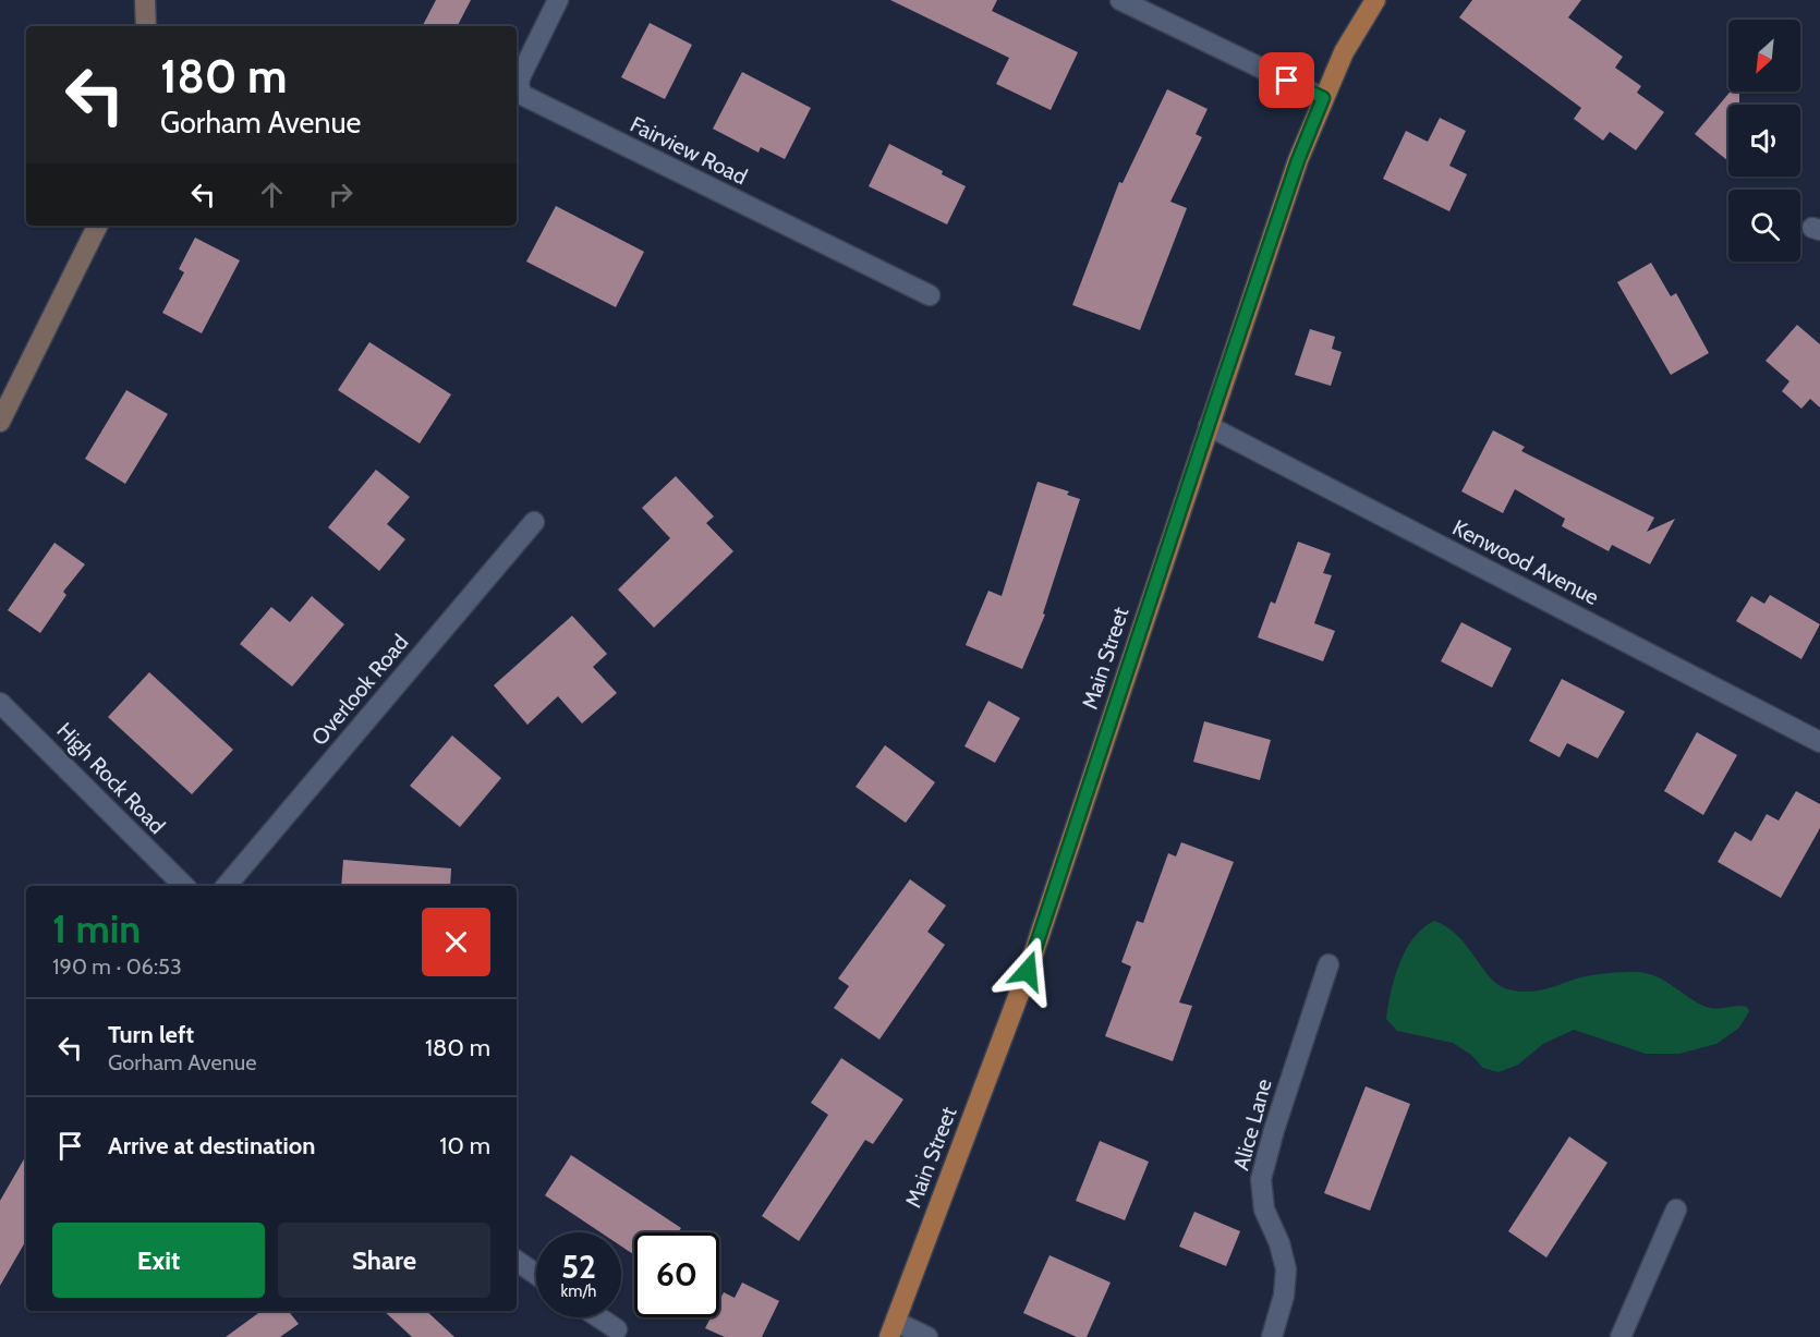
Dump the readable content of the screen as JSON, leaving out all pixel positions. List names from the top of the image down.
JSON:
{
  "streets": {
    "main road": ["Main Street"],
    "street": [
      "Fairview Road",
      "Kenwood Avenue",
      "Overlook Road",
      "High Rock Road",
      "Alice Lane"
    ]
  },
  "crossings": [
    ["Kenwood Avenue", "Main Street"]
  ],
  "north": "bottom left",
  "page": {
    "turn": ["180 m", "Gorham Avenue"],
    "heading": ["1 min", "190 m · 06:53"],
    "list": [
      {
        "name": "Turn left",
        "note": "Gorham Avenue",
        "value": "180 m"
      },
      {
        "name": "Arrive at destination",
        "value": "10 m"
      }
    ],
    "buttons": ["Exit", "Share"],
    "speed": "52 km/h",
    "limit": "60"
  }
}
